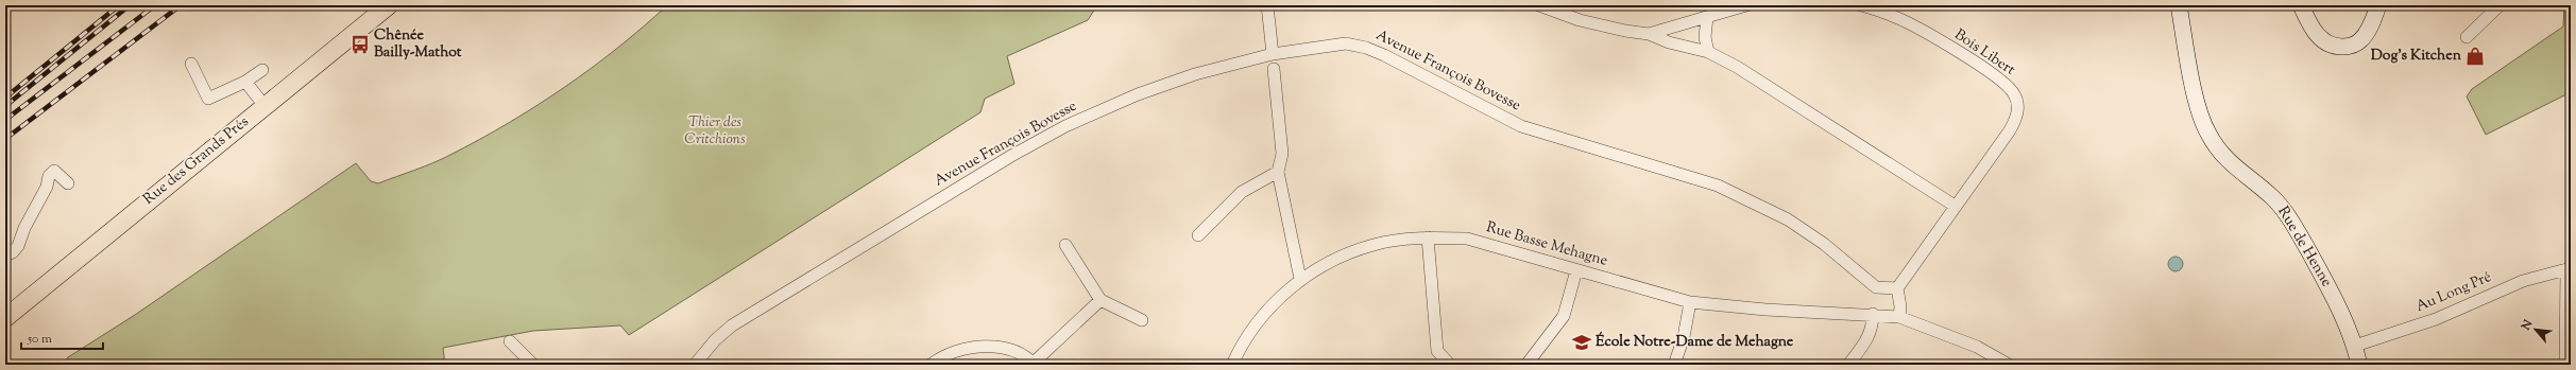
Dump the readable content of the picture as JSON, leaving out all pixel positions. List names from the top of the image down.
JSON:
{
  "streets": {
    "main road": ["Rue des Grands Prés"],
    "street": [
      "Bois Libert",
      "Avenue François Bovesse",
      "Rue Basse Mehagne",
      "Rue de Henne",
      "Au Long Pré"
    ]
  },
  "crossings": [
    ["Bois Libert", "Avenue François Bovesse"],
    ["Rue de Henne", "Au Long Pré"]
  ],
  "parks": ["Thier des Critchions"],
  "places": {
    "bus stop": ["Chênée Bailly-Mathot"],
    "shop": ["Dog's Kitchen"],
    "school or university": ["École Notre-Dame de Mehagne"]
  },
  "scale_bar": "50 m",
  "north": "top left"
}
